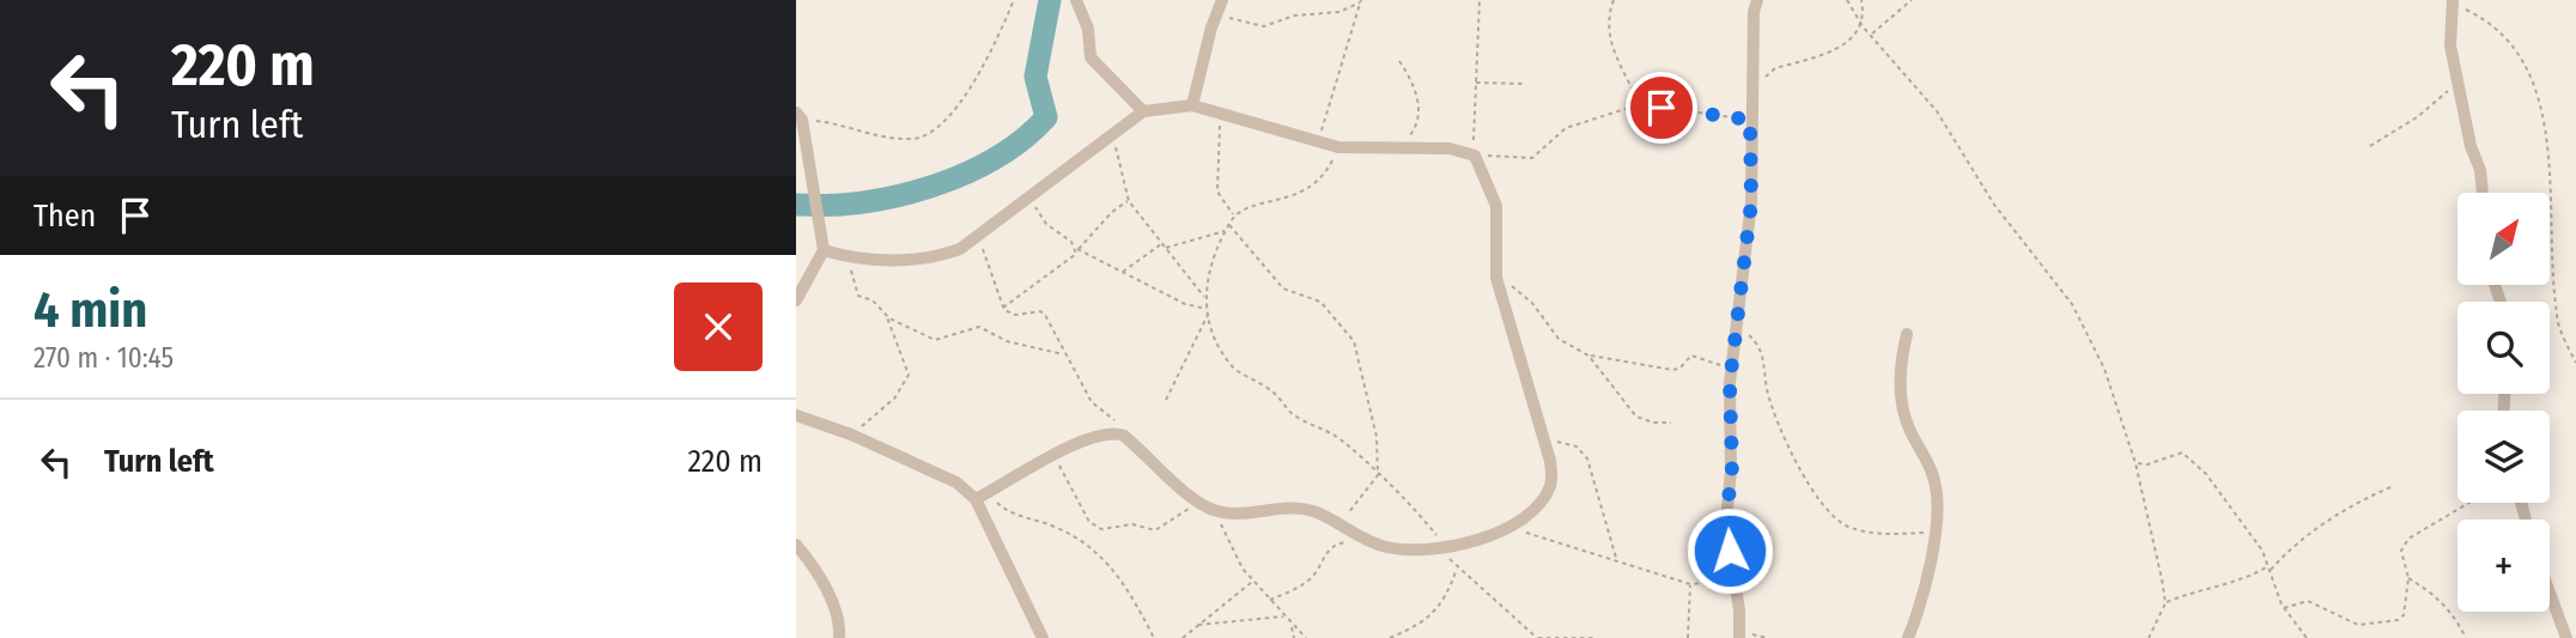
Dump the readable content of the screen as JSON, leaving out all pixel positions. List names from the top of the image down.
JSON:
{
  "north": "top right",
  "page": {
    "turn": ["220 m", "Turn left"],
    "then": "Then",
    "map_buttons": "+",
    "heading": ["4 min", "270 m · 10:45"],
    "list": [
      {
        "name": "Turn left",
        "value": "220 m"
      }
    ]
  }
}
